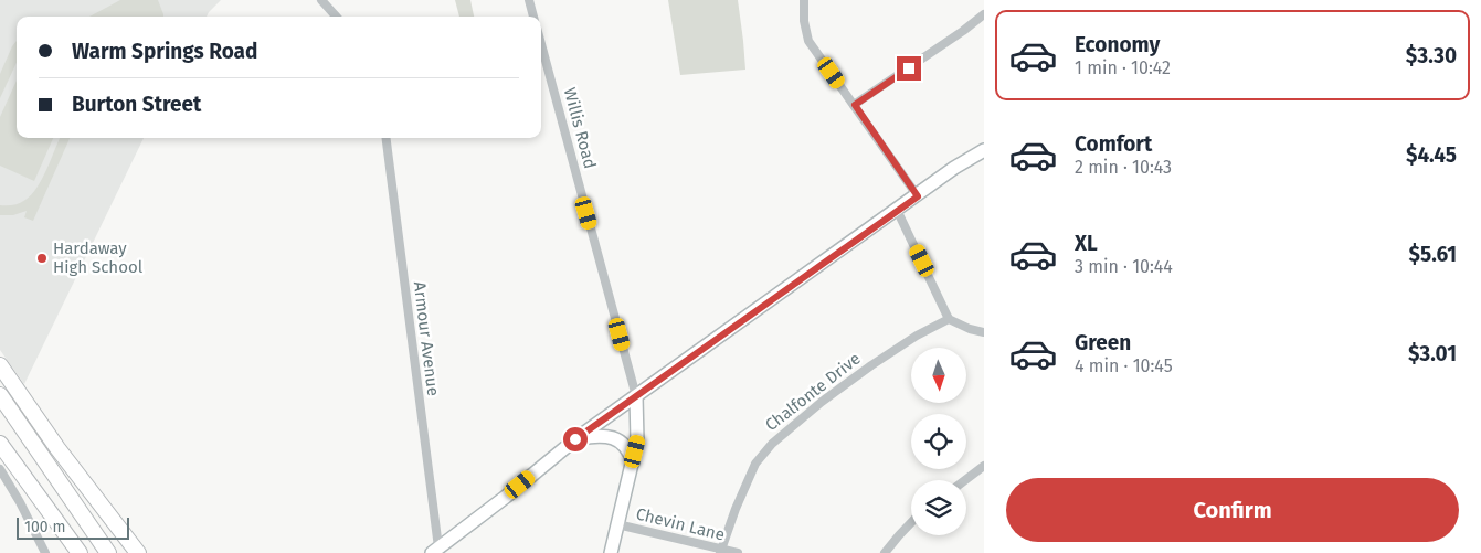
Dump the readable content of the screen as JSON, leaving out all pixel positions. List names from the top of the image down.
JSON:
{
  "streets": {
    "street": [
      "Willis Road",
      "Armour Avenue",
      "Chalfonte Drive",
      "Chevin Lane"
    ]
  },
  "crossings": [
    ["Chalfonte Drive", "Chevin Lane"]
  ],
  "places": ["Hardaway High School"],
  "scale_bar": "100 m",
  "north": "bottom",
  "page": {
    "list": [
      {
        "name": "Economy",
        "note": "1 min · 10:42",
        "value": "$3.30"
      },
      {
        "name": "Comfort",
        "note": "2 min · 10:43",
        "value": "$4.45"
      },
      {
        "name": "XL",
        "note": "3 min · 10:44",
        "value": "$5.61"
      },
      {
        "name": "Green",
        "note": "4 min · 10:45",
        "value": "$3.01"
      }
    ],
    "banner": ["Warm Springs Road", "Burton Street"],
    "buttons": "Confirm",
    "scale": "100 m"
  }
}
